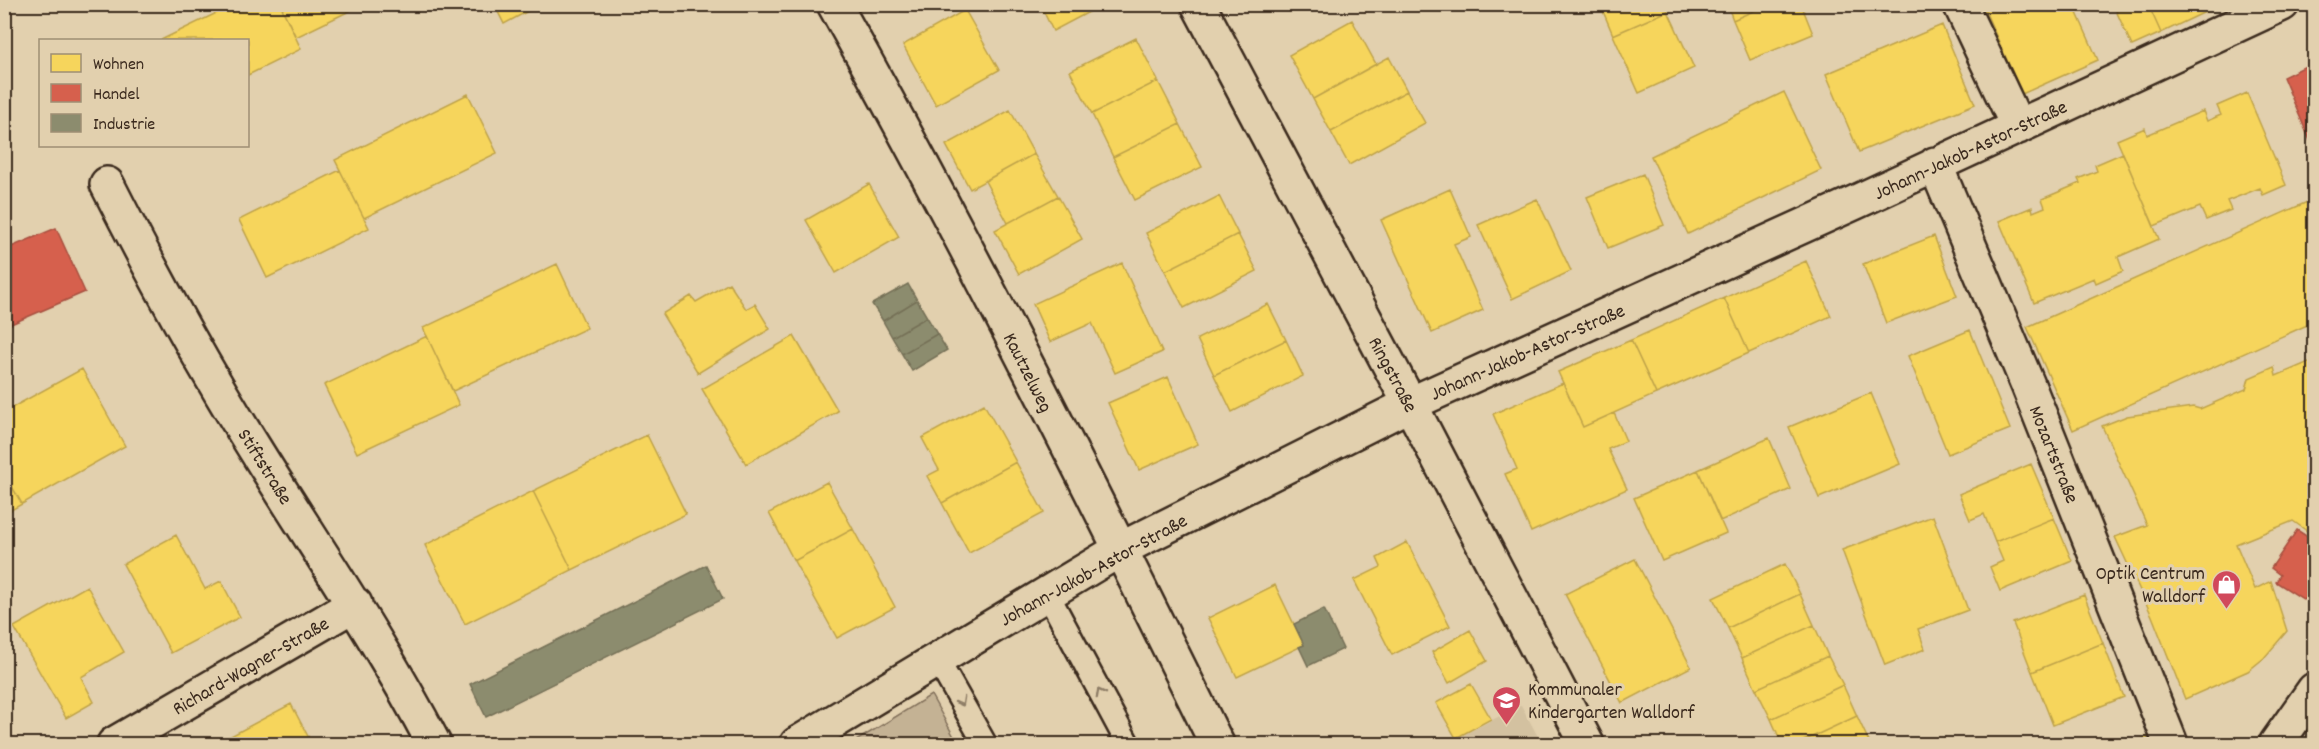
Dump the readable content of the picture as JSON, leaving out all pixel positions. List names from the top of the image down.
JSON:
{
  "streets": {
    "street": [
      "Johann-Jakob-Astor-Straße",
      "Kautzelweg",
      "Ringstraße",
      "Mozartstraße",
      "Stiftstraße",
      "Richard-Wagner-Straße"
    ]
  },
  "crossings": [
    ["Johann-Jakob-Astor-Straße", "Kautzelweg"],
    ["Johann-Jakob-Astor-Straße", "Ringstraße"],
    ["Johann-Jakob-Astor-Straße", "Mozartstraße"],
    ["Stiftstraße", "Richard-Wagner-Straße"]
  ],
  "places": {
    "shop": ["Optik Centrum Walldorf"],
    "school or university": ["Kommunaler Kindergarten Walldorf"]
  },
  "legend": ["Wohnen", "Handel", "Industrie"]
}
